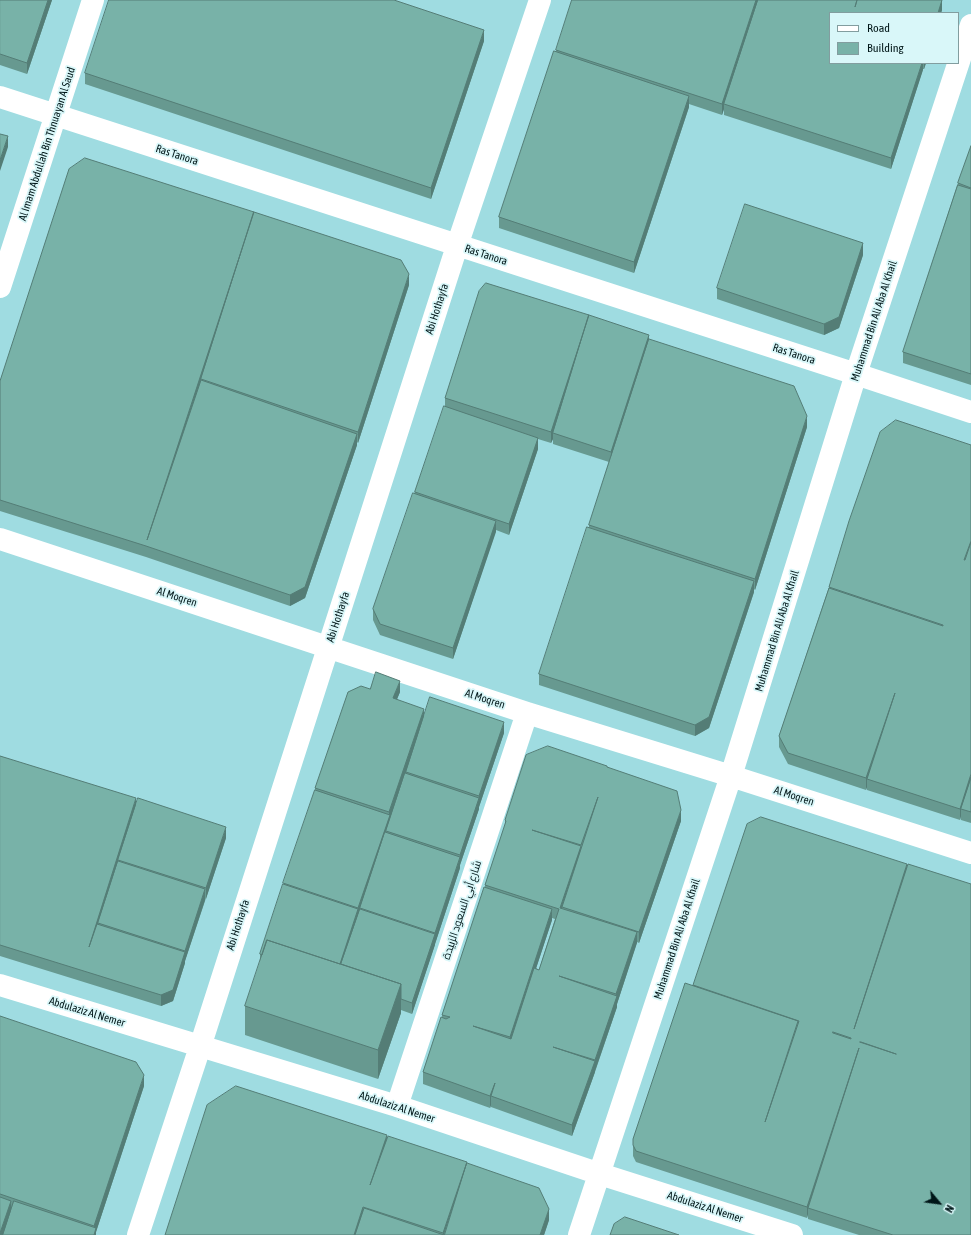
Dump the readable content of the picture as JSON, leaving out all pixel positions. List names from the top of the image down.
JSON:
{
  "streets": {
    "street": [
      "Al Imam Abdullah Bin Thnuayan Al Saud",
      "Ras Tanora",
      "Abi Hothayfa",
      "Muhammad Bin Ali Aba Al Khail",
      "Al Moqren",
      "شارع أبي السعود الزبيدة",
      "Abdulaziz Al Nemer"
    ]
  },
  "crossings": [
    ["Al Imam Abdullah Bin Thnuayan Al Saud", "Ras Tanora"],
    ["Ras Tanora", "Abi Hothayfa"],
    ["Ras Tanora", "Muhammad Bin Ali Aba Al Khail"],
    ["Abi Hothayfa", "Al Moqren"],
    ["Abi Hothayfa", "Abdulaziz Al Nemer"],
    ["Muhammad Bin Ali Aba Al Khail", "Al Moqren"],
    ["Muhammad Bin Ali Aba Al Khail", "Abdulaziz Al Nemer"],
    ["Al Moqren", "شارع أبي السعود الزبيدة"],
    ["شارع أبي السعود الزبيدة", "Abdulaziz Al Nemer"]
  ],
  "legend": ["Road", "Building"],
  "north": "bottom right"
}
